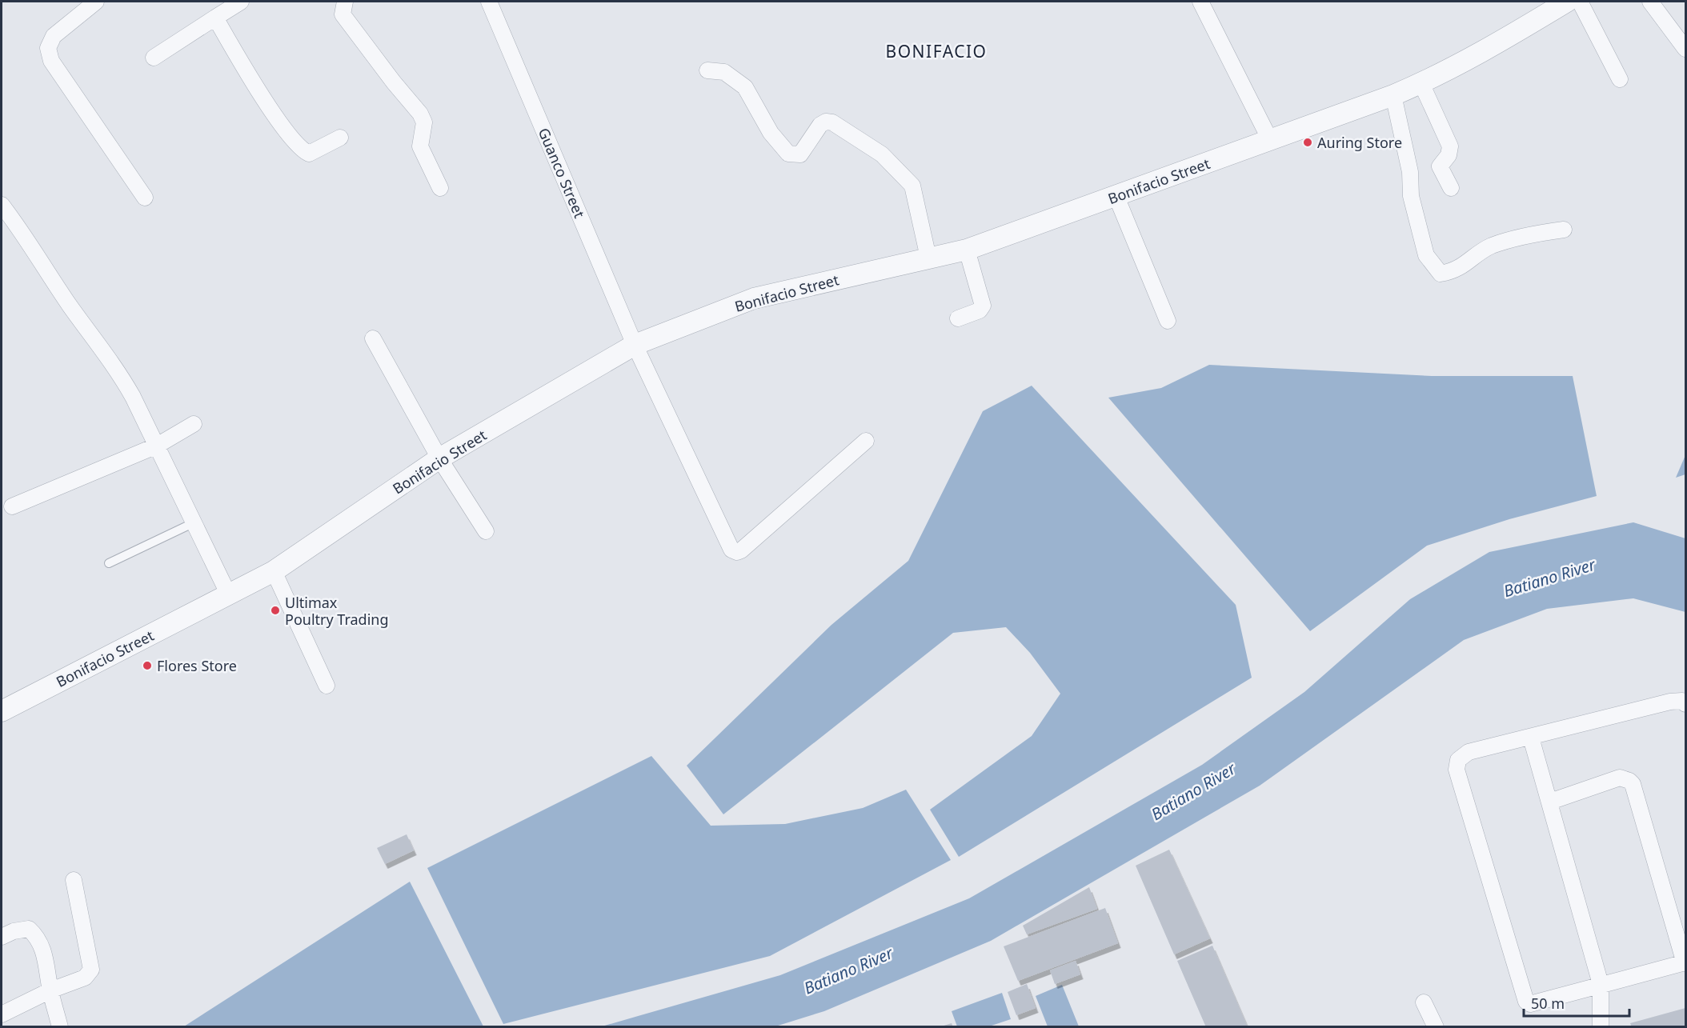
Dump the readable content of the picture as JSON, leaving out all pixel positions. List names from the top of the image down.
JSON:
{
  "streets": {
    "street": ["Guanco Street", "Bonifacio Street"]
  },
  "crossings": [
    ["Guanco Street", "Bonifacio Street"]
  ],
  "districts": ["BONIFACIO"],
  "water": ["Batiano River"],
  "places": ["Auring Store", "Ultimax Poultry Trading", "Flores Store"],
  "scale_bar": "50 m"
}
